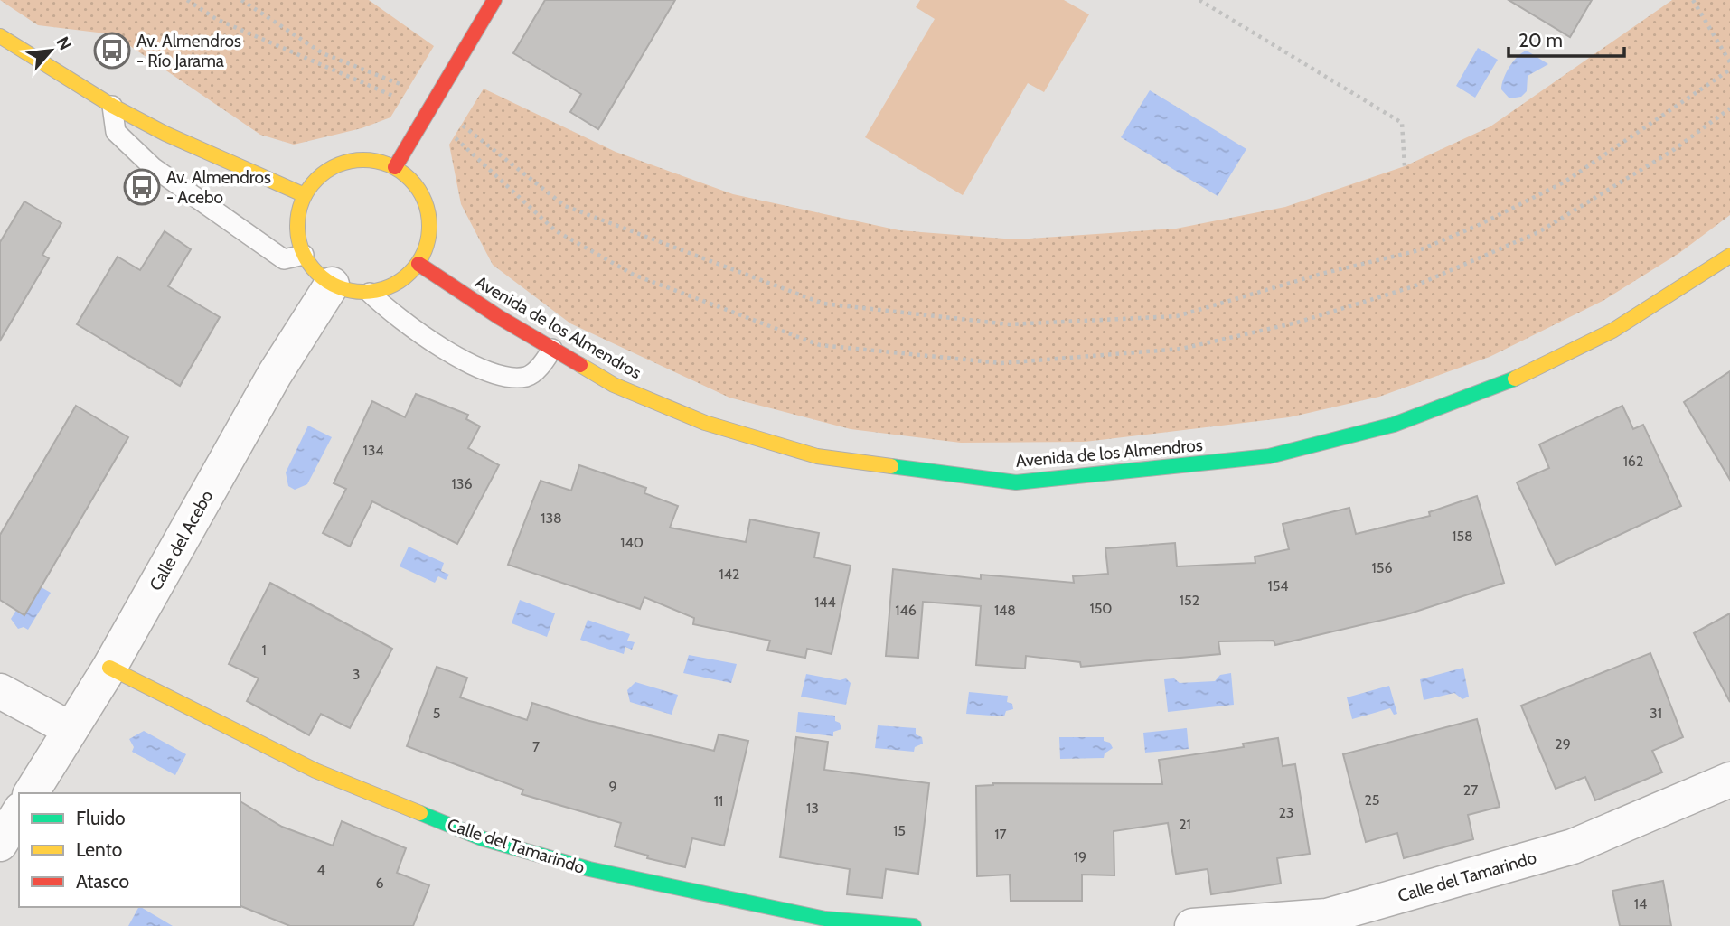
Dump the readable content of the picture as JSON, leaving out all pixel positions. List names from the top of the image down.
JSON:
{
  "streets": {
    "street": ["Avenida de los Almendros", "Calle del Acebo", "Calle del Tamarindo"]
  },
  "crossings": [
    ["Avenida de los Almendros", "Calle del Acebo"],
    ["Calle del Acebo", "Calle del Tamarindo"]
  ],
  "places": {
    "bus stop": ["Av. Almendros - Río Jarama", "Av. Almendros - Acebo"]
  },
  "house_numbers": [
    "134",
    "162",
    "136",
    "138",
    "158",
    "140",
    "156",
    "142",
    "154",
    "152",
    "144",
    "150",
    "146",
    "148",
    "1",
    "3",
    "5",
    "31",
    "29",
    "7",
    "9",
    "27",
    "25",
    "11",
    "13",
    "23",
    "21",
    "15",
    "17",
    "19",
    "4",
    "6",
    "14"
  ],
  "legend": ["Fluido", "Lento", "Atasco"],
  "scale_bar": "20 m",
  "north": "top right"
}
